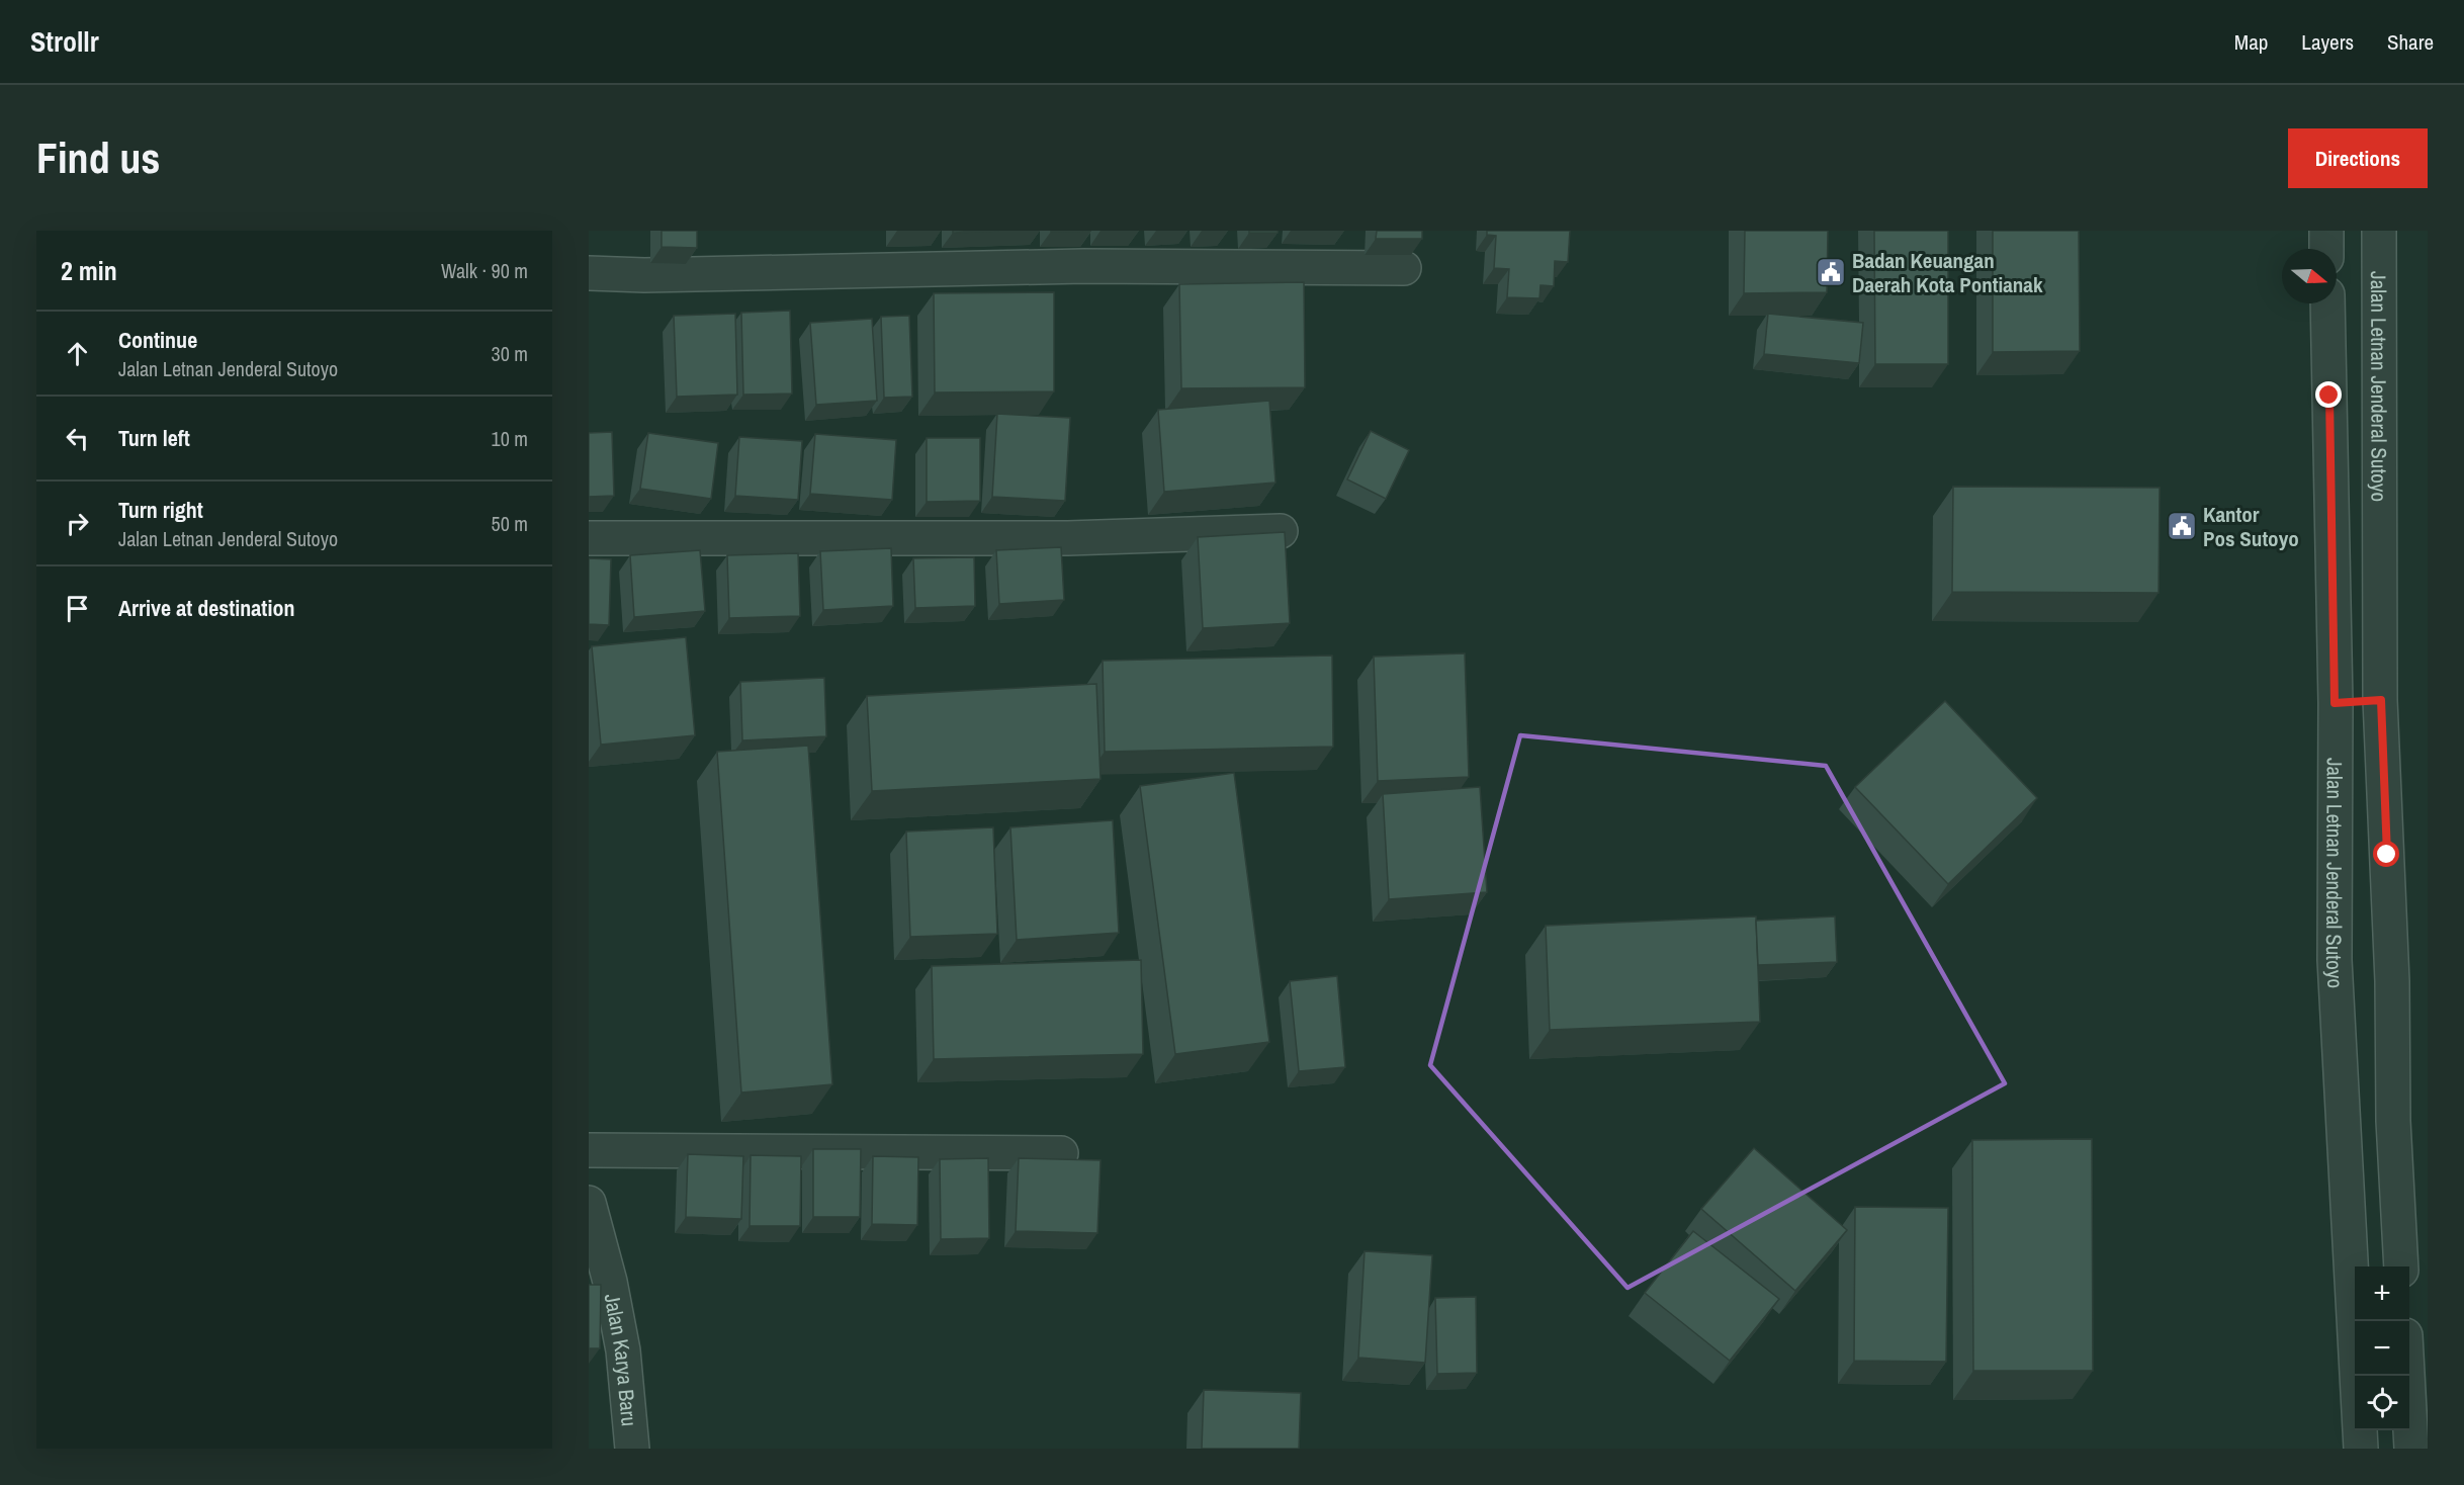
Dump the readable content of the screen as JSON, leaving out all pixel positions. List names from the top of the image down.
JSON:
{
  "streets": {
    "street": ["Jalan Letnan Jenderal Sutoyo", "Jalan Karya Baru"]
  },
  "places": {
    "public building": ["Badan Keuangan Daerah Kota Pontianak", "Kantor Pos Sutoyo"]
  },
  "north": "right",
  "page": {
    "header": "Strollr",
    "nav": ["Map", "Layers", "Share"],
    "buttons": "Directions",
    "title": "Find us",
    "heading": ["2 min", "Walk · 90 m"],
    "list": [
      ["Continue", "Jalan Letnan Jenderal Sutoyo", "30 m"],
      ["Turn left", "10 m"],
      ["Turn right", "Jalan Letnan Jenderal Sutoyo", "50 m"],
      "Arrive at destination"
    ],
    "map_buttons": ["+", "−"]
  }
}
